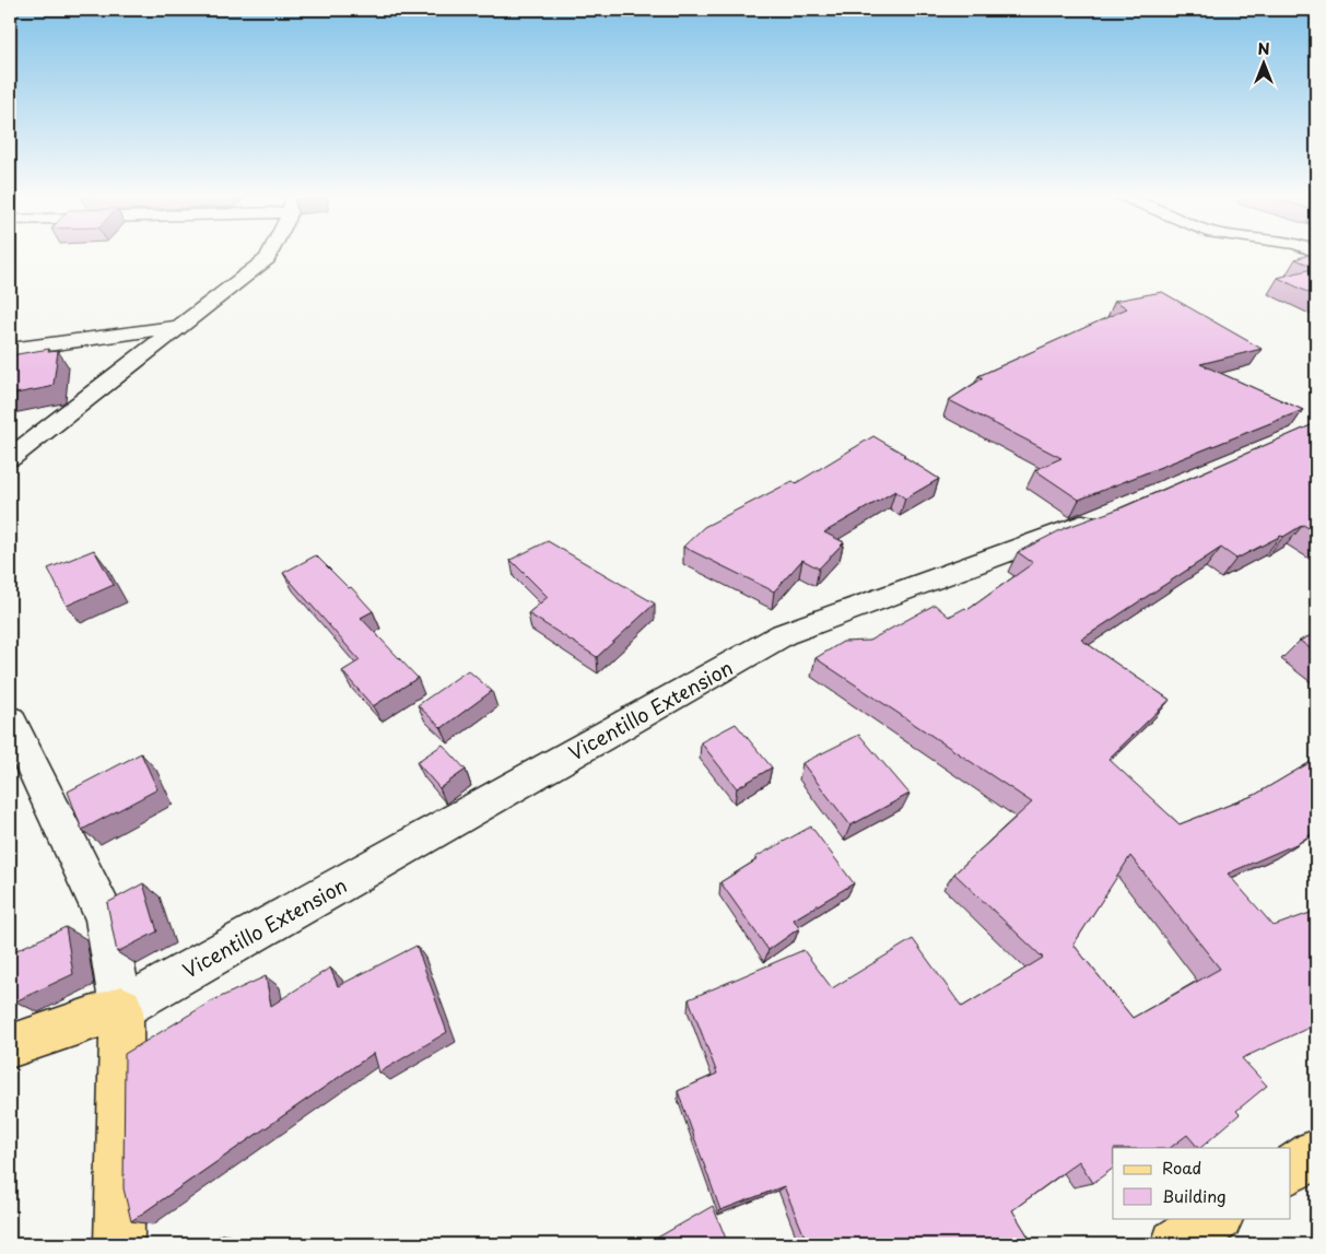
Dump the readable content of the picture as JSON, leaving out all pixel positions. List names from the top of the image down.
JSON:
{
  "streets": {
    "main road": ["Vicentillo Extension"]
  },
  "legend": ["Road", "Building"],
  "north": "top"
}
